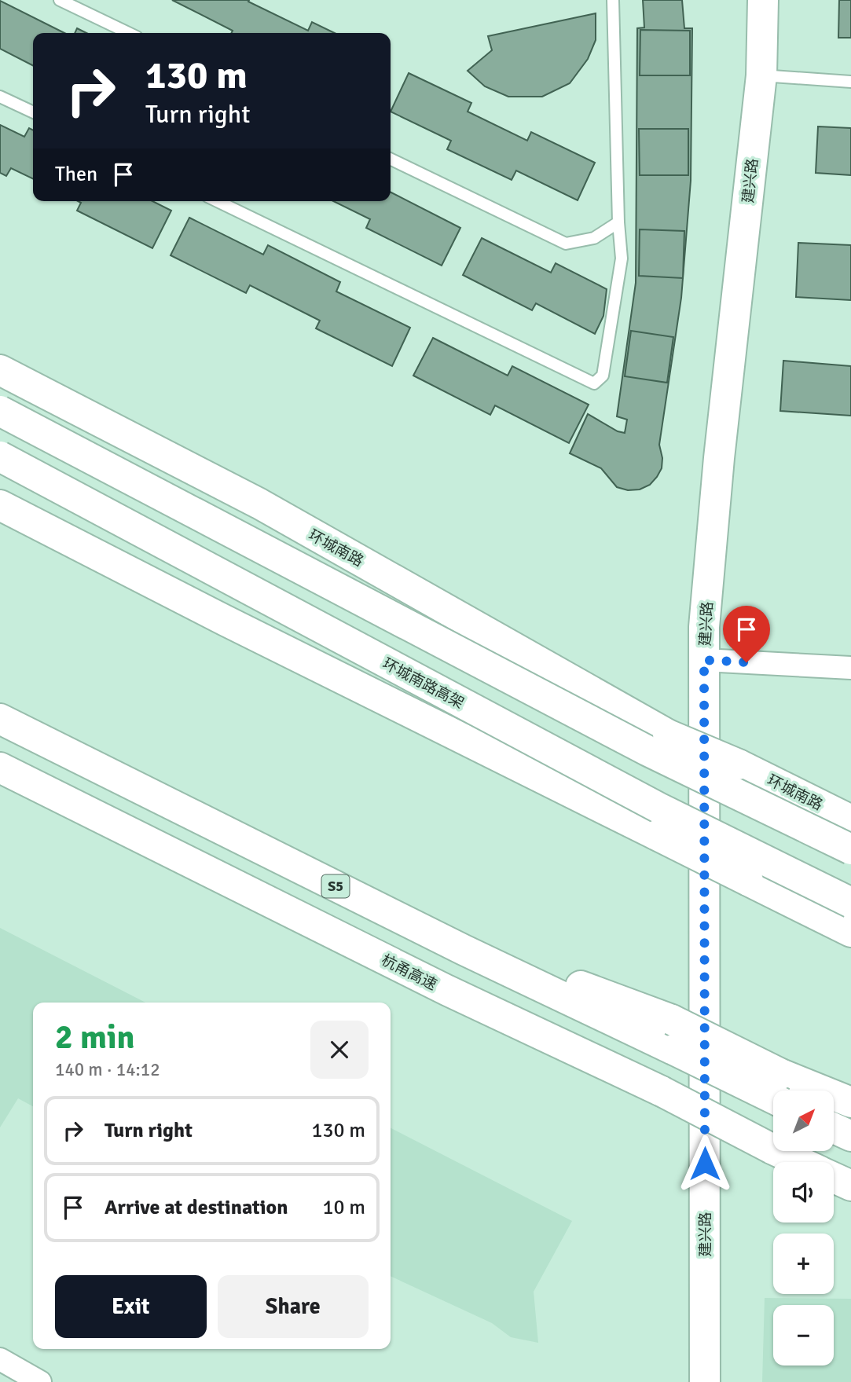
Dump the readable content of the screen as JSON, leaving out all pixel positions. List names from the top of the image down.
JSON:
{
  "streets": {
    "main road": [
      "建兴路",
      "环城南路",
      "环城南路高架",
      "S5",
      "杭甬高速"
    ]
  },
  "north": "top right",
  "page": {
    "turn": ["130 m", "Turn right"],
    "then": "Then",
    "heading": ["2 min", "140 m · 14:12"],
    "map_buttons": ["+", "−"],
    "list": [
      {
        "name": "Turn right",
        "value": "130 m"
      },
      {
        "name": "Arrive at destination",
        "value": "10 m"
      }
    ],
    "buttons": ["Exit", "Share"]
  }
}
